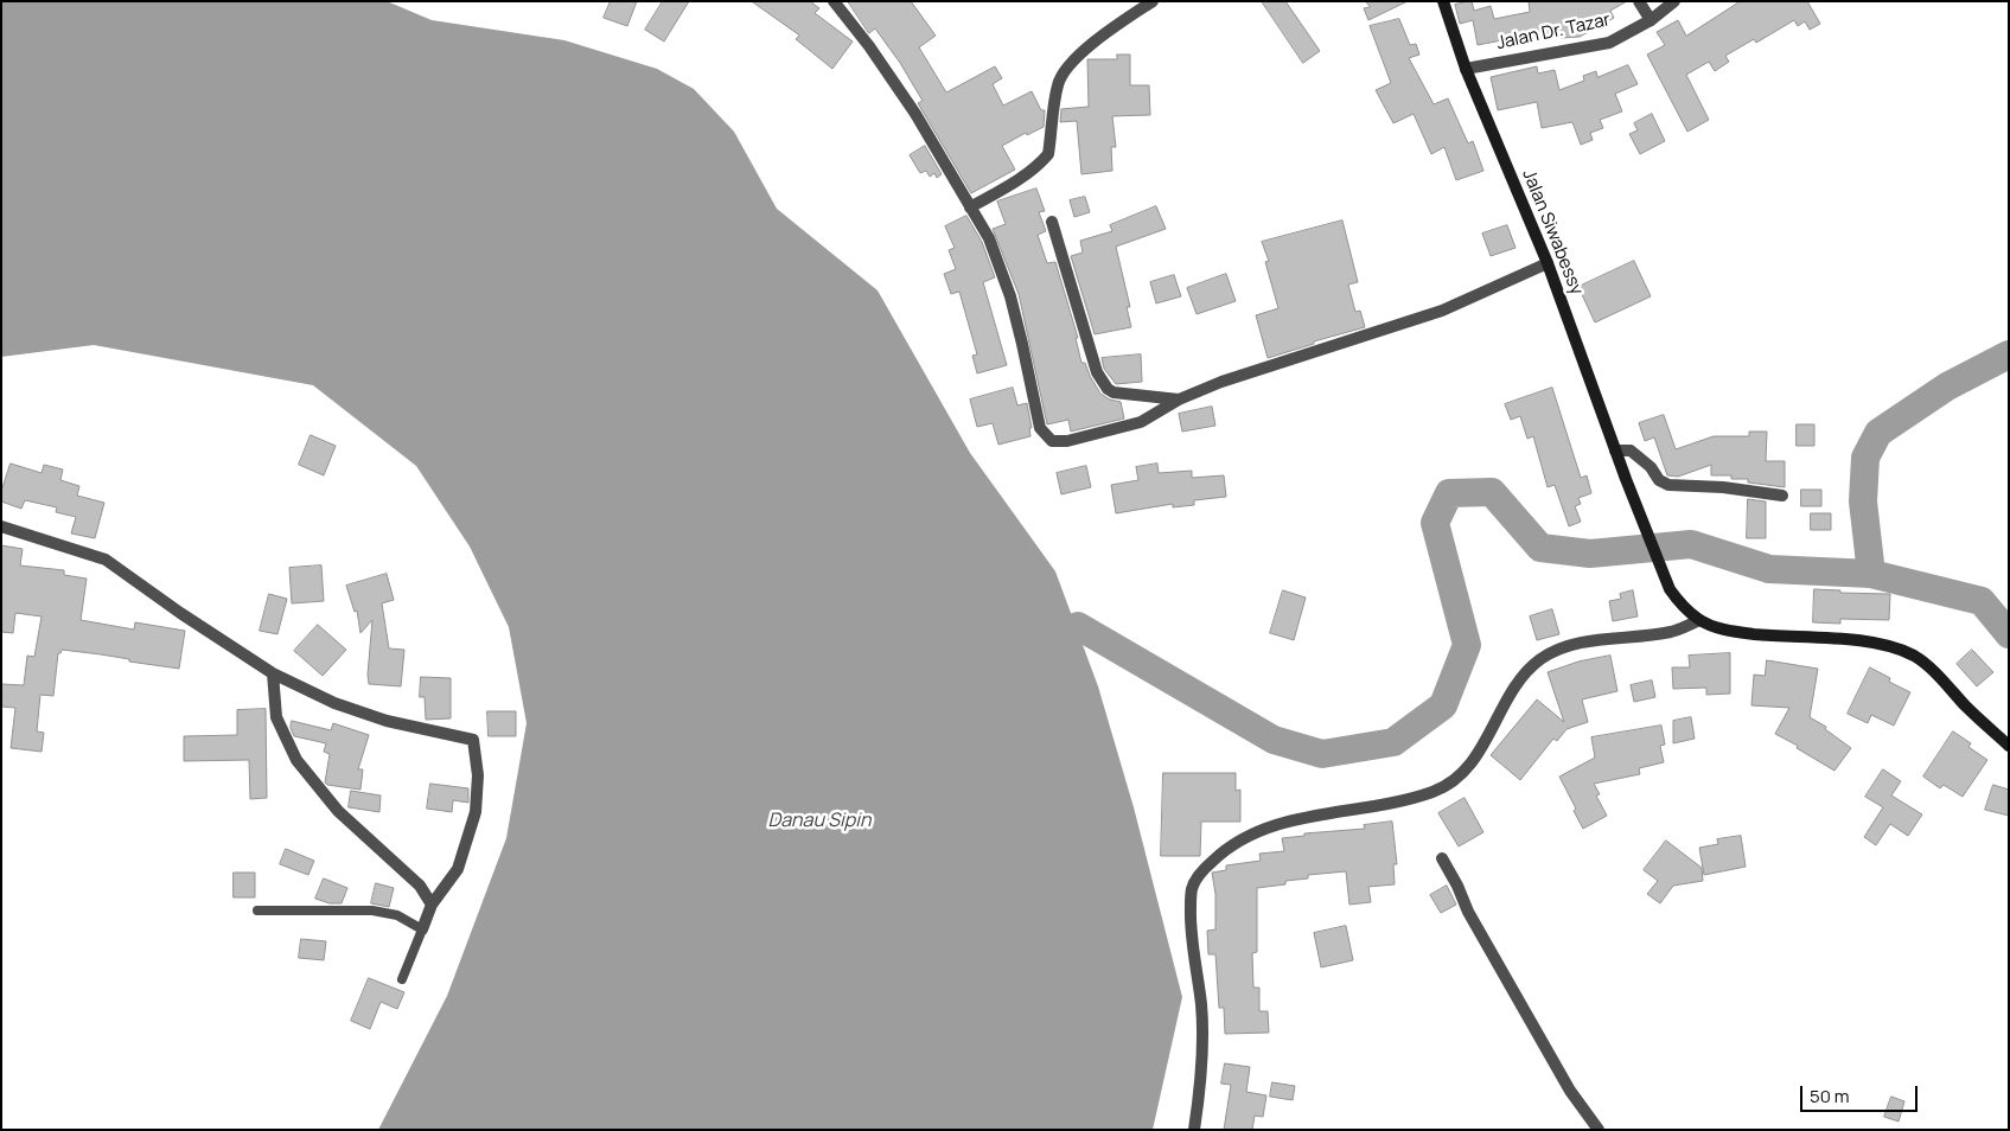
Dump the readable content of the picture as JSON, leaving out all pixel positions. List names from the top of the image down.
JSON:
{
  "streets": {
    "main road": ["Jalan Siwabessy"],
    "street": ["Jalan Dr. Tazar"]
  },
  "crossings": [
    ["Jalan Dr. Tazar", "Jalan Siwabessy"]
  ],
  "water": ["Danau Sipin"],
  "scale_bar": "50 m"
}
